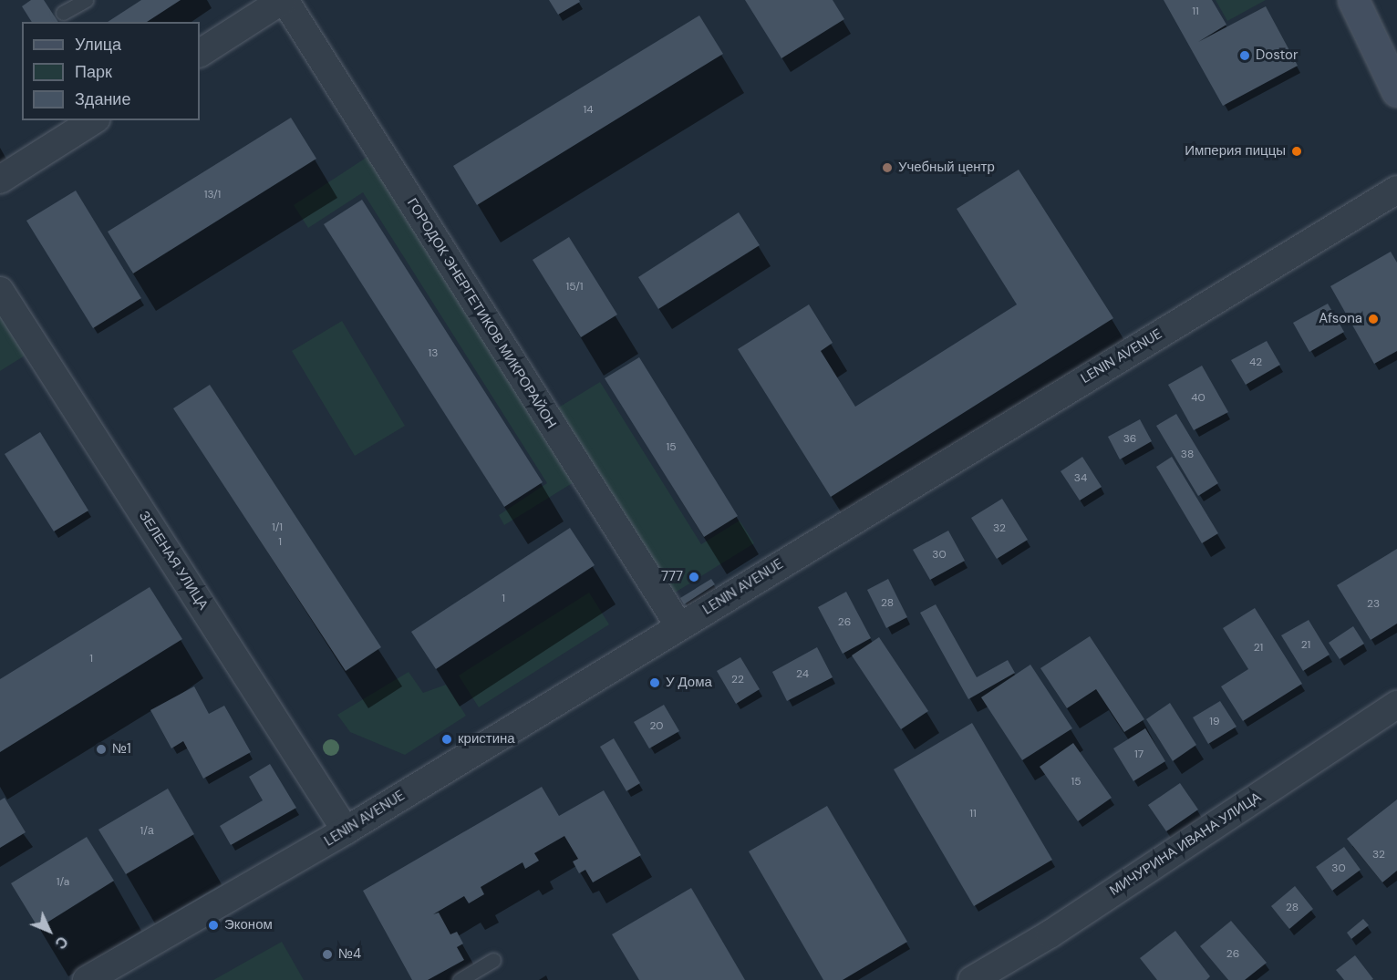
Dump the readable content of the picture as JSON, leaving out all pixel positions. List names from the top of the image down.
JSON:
{
  "streets": {
    "street": [
      "ГОРОДОК ЭНЕРГЕТИКОВ МИКРОРАЙОН",
      "LENIN AVENUE",
      "ЗЕЛЕНАЯ УЛИЦА",
      "МИЧУРИНА ИВАНА УЛИЦА"
    ]
  },
  "crossings": [
    ["ГОРОДОК ЭНЕРГЕТИКОВ МИКРОРАЙОН", "LENIN AVENUE"],
    ["LENIN AVENUE", "ЗЕЛЕНАЯ УЛИЦА"]
  ],
  "places": [
    "Dostor",
    "Империя пиццы",
    "Учебный центр",
    "Afsona",
    "777",
    "У Дома",
    "кристина",
    "№1",
    "Эконом",
    "№4"
  ],
  "house_numbers": [
    "11",
    "14",
    "13/1",
    "15/1",
    "13",
    "42",
    "40",
    "36",
    "15",
    "38",
    "34",
    "1/1",
    "32",
    "1",
    "30",
    "1",
    "28",
    "23",
    "26",
    "21",
    "21",
    "1",
    "24",
    "22",
    "19",
    "20",
    "17",
    "15",
    "11",
    "1/а",
    "32",
    "30",
    "1/a",
    "28",
    "26"
  ],
  "legend": ["Улица", "Парк", "Здание"],
  "north": "bottom right"
}
